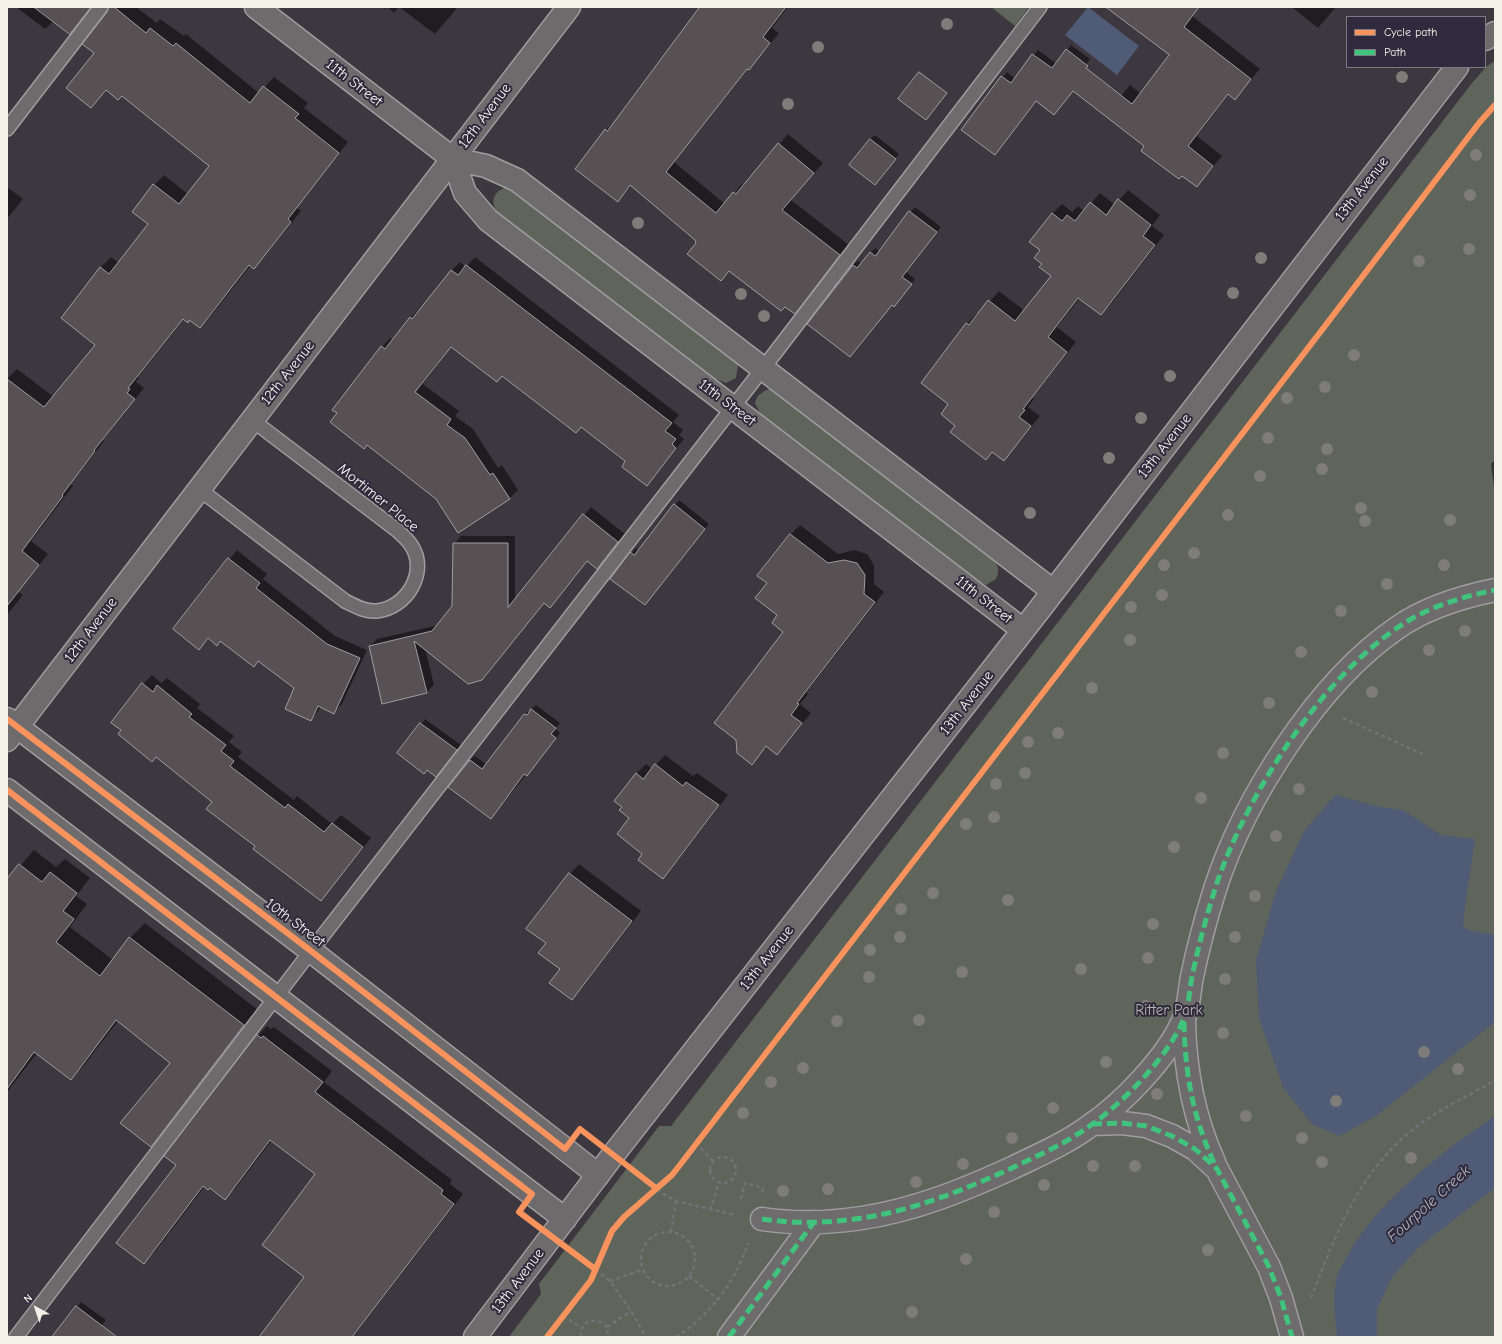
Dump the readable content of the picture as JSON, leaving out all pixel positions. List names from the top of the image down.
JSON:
{
  "streets": {
    "street": [
      "11th Street",
      "12th Avenue",
      "13th Avenue",
      "10th Street"
    ],
    "lane": ["Mortimer Place"]
  },
  "crossings": [
    ["11th Street", "12th Avenue"],
    ["11th Street", "13th Avenue"],
    ["12th Avenue", "Mortimer Place"],
    ["12th Avenue", "10th Street"],
    ["13th Avenue", "10th Street"]
  ],
  "water": ["Fourpole Creek"],
  "parks": ["Ritter Park"],
  "legend": ["Cycle path", "Path"],
  "north": "top left"
}
